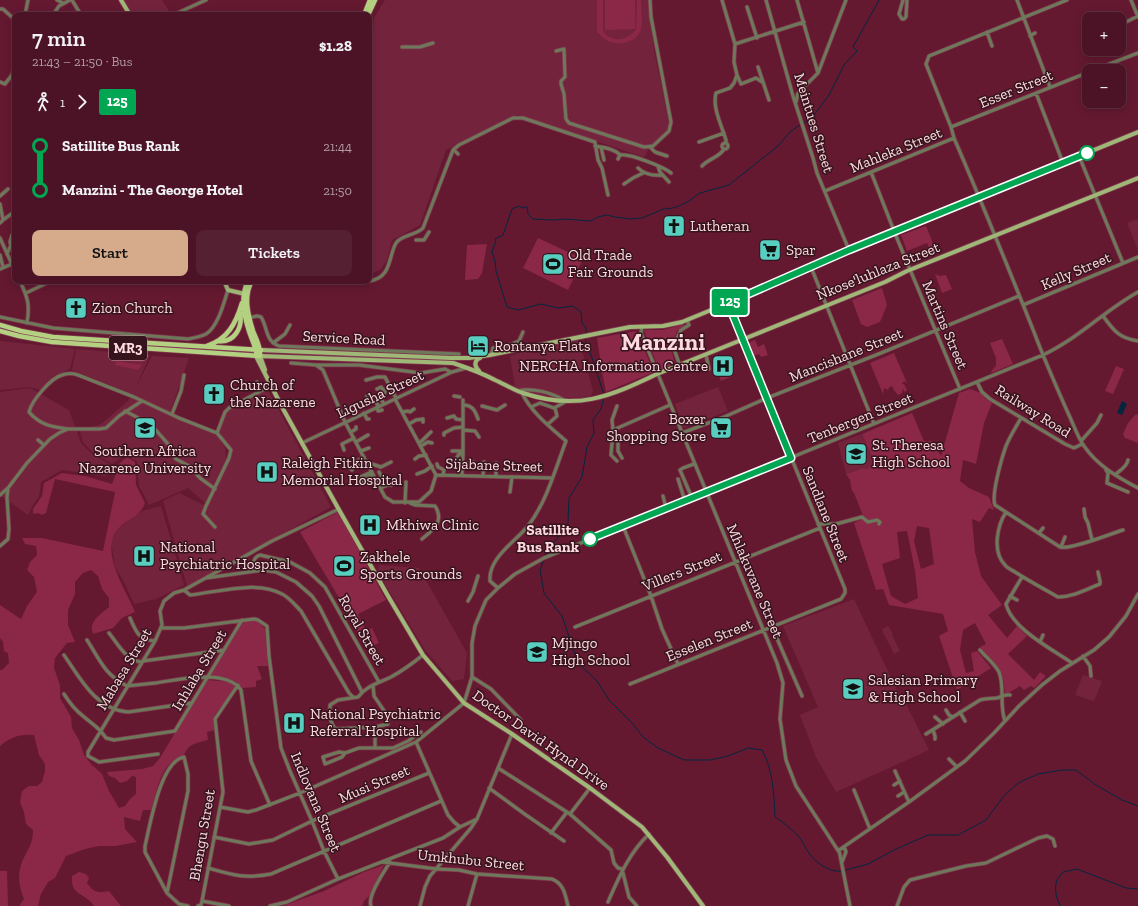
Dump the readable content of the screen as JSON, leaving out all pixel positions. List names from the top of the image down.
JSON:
{
  "streets": {
    "highway": ["MR3"],
    "main road": ["Nkose'luhlaza Street", "Doctor David Hynd Drive"],
    "street": [
      "Esser Street",
      "Meintues Street",
      "Mahleka Street",
      "Kelly Street",
      "Martins Street",
      "Service Road",
      "Mancishane Street",
      "Ligusha Street",
      "Railway Road",
      "Tenbergen Street",
      "Sijabane Street",
      "Sandlane Street",
      "Villers Street",
      "Mhlakuvane Street",
      "Royal Street",
      "Esselen Street",
      "Mabasa Street",
      "Inhlaba Street",
      "Musi Street",
      "Indlovana Street",
      "Bhengu Street",
      "Umkhubu Street"
    ]
  },
  "crossings": [
    ["Meintues Street", "Mahleka Street"],
    ["Nkose'luhlaza Street", "Martins Street"],
    ["Nkose'luhlaza Street", "MR3"],
    ["Nkose'luhlaza Street", "Ligusha Street"],
    ["Nkose'luhlaza Street", "Sandlane Street"],
    ["Nkose'luhlaza Street", "Mhlakuvane Street"],
    ["Nkose'luhlaza Street", "Doctor David Hynd Drive"],
    ["Martins Street", "Mancishane Street"],
    ["Martins Street", "Tenbergen Street"],
    ["MR3", "Doctor David Hynd Drive"],
    ["Mancishane Street", "Sandlane Street"],
    ["Mancishane Street", "Mhlakuvane Street"],
    ["Ligusha Street", "Doctor David Hynd Drive"],
    ["Railway Road", "Tenbergen Street"],
    ["Tenbergen Street", "Sandlane Street"],
    ["Tenbergen Street", "Mhlakuvane Street"],
    ["Tenbergen Street", "Doctor David Hynd Drive"],
    ["Sandlane Street", "Villers Street"],
    ["Sandlane Street", "Esselen Street"],
    ["Villers Street", "Mhlakuvane Street"],
    ["Mhlakuvane Street", "Esselen Street"],
    ["Mabasa Street", "Inhlaba Street"],
    ["Mabasa Street", "Doctor David Hynd Drive"],
    ["Mabasa Street", "Indlovana Street"],
    ["Inhlaba Street", "Indlovana Street"],
    ["Musi Street", "Indlovana Street"],
    ["Musi Street", "Bhengu Street"]
  ],
  "districts": ["Manzini"],
  "places": {
    "church": ["Lutheran", "Zion Church", "Church of the Nazarene"],
    "supermarket": ["Spar", "Boxer Shopping Store"],
    "sports": ["Old Trade Fair Grounds", "Zakhele Sports Grounds"],
    "hotel": ["Rontanya Flats"],
    "hospital": [
      "NERCHA Information Centre",
      "Raleigh Fitkin Memorial Hospital",
      "Mkhiwa Clinic",
      "National Psychiatric Hospital",
      "National Psychiatric Referral Hospital"
    ],
    "school or university": [
      "Southern Africa Nazarene University",
      "St. Theresa High School",
      "Mjingo High School",
      "Salesian Primary & High School"
    ],
    "other": ["Satillite Bus Rank"]
  },
  "lines": ["bus line 125"],
  "page": {
    "on_map": "125",
    "map_buttons": ["+", "−"],
    "heading": ["7 min", "21:43 – 21:50 · Bus", "$1.28"],
    "legs": ["1", "125"],
    "list": [
      {
        "name": "Satillite Bus Rank",
        "value": "21:44"
      },
      {
        "name": "Manzini - The George Hotel",
        "value": "21:50"
      }
    ],
    "buttons": ["Start", "Tickets"]
  }
}
